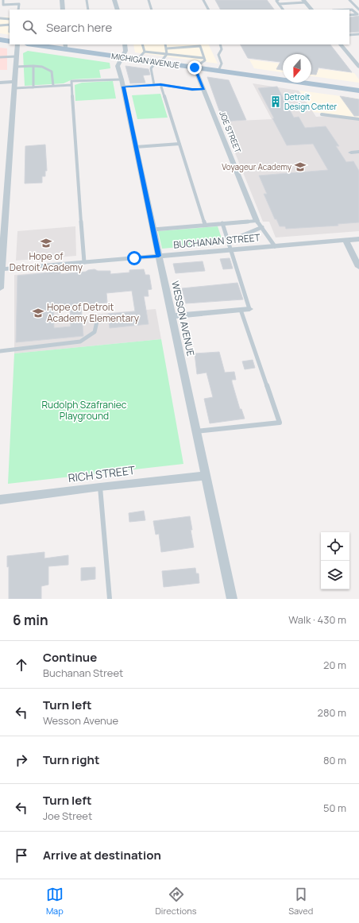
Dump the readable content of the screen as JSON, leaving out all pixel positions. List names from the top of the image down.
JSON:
{
  "streets": {
    "main road": ["MICHIGAN AVENUE"],
    "street": [
      "JOE STREET",
      "BUCHANAN STREET",
      "WESSON AVENUE",
      "RICH STREET"
    ]
  },
  "crossings": [
    ["MICHIGAN AVENUE", "JOE STREET"],
    ["MICHIGAN AVENUE", "WESSON AVENUE"],
    ["BUCHANAN STREET", "WESSON AVENUE"],
    ["WESSON AVENUE", "RICH STREET"]
  ],
  "parks": ["Rudolph Szafraniec Playground"],
  "places": {
    "building": ["Detroit Design Center"],
    "school or university": ["Voyageur Academy", "Hope of Detroit Academy", "Hope of Detroit Academy Elementary"]
  },
  "north": "bottom",
  "page": {
    "search": "Search here",
    "heading": ["6 min", "Walk · 430 m"],
    "list": [
      ["Continue", "Buchanan Street", "20 m"],
      ["Turn left", "Wesson Avenue", "280 m"],
      ["Turn right", "80 m"],
      ["Turn left", "Joe Street", "50 m"],
      "Arrive at destination"
    ],
    "nav": ["Map", "Directions", "Saved"]
  }
}
